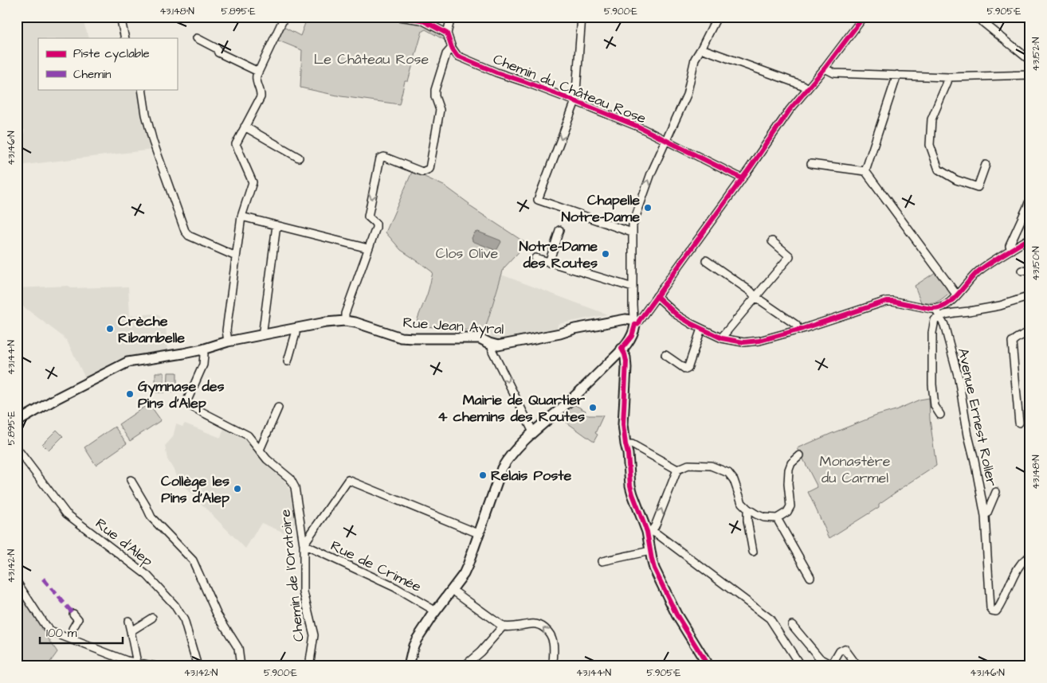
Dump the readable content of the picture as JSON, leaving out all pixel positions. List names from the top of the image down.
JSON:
{
  "streets": {
    "main road": ["Rue Jean Ayral"],
    "street": [
      "Chemin du Château Rose",
      "Avenue Ernest Roller",
      "Rue d'Alep",
      "Rue de Crimée",
      "Chemin de l'Oratoire"
    ]
  },
  "crossings": [
    ["Rue Jean Ayral", "Chemin de l'Oratoire"],
    ["Rue de Crimée", "Chemin de l'Oratoire"]
  ],
  "parks": ["Le Château Rose", "Clos Olive", "Monastère du Carmel"],
  "places": [
    "Chapelle Notre-Dame",
    "Notre-Dame des Routes",
    "Crèche Ribambelle",
    "Gymnase des Pins d'Alep",
    "Mairie de Quartier 4 chemins des Routes",
    "Relais Poste",
    "Collège les Pins d'Alep"
  ],
  "legend": ["Piste cyclable", "Chemin"],
  "scale_bar": "100 m",
  "coordinates": [
    "43.148°N",
    "5.895°E",
    "5.900°E",
    "5.905°E",
    "43.152°N",
    "43.146°N",
    "43.150°N",
    "43.144°N",
    "43.142°N"
  ]
}
